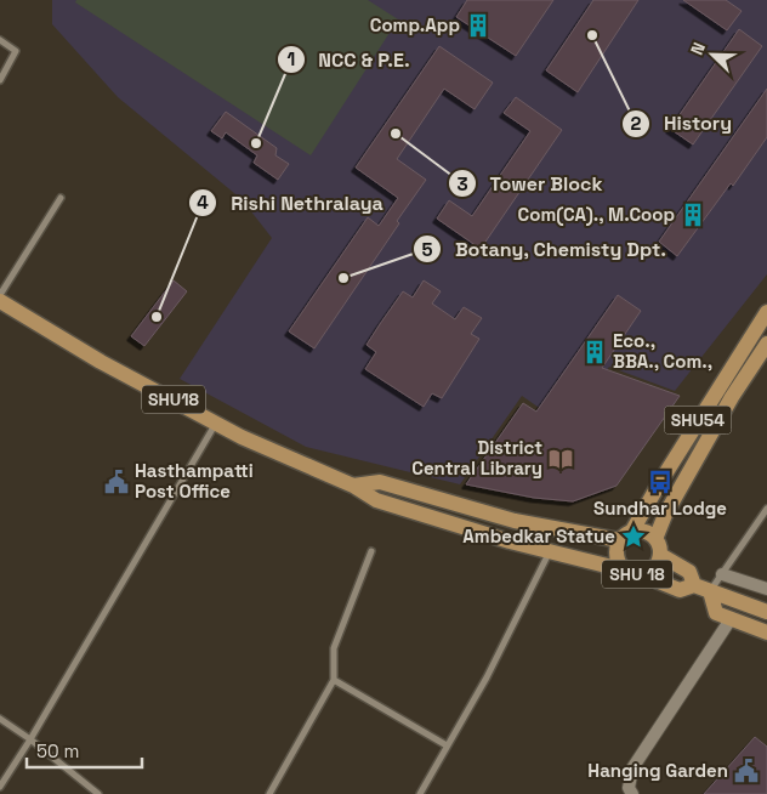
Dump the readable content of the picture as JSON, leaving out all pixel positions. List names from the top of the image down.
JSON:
{
  "streets": {
    "main road": ["SHU18", "SHU54", "SHU 18"]
  },
  "crossings": [
    ["SHU18", "SHU54"],
    ["SHU18", "SHU 18"],
    ["SHU54", "SHU 18"]
  ],
  "places": {
    "building": ["Comp.App", "Com(CA)., M.Coop", "Eco., BBA., Com.,"],
    "other": [
      "History",
      "Tower Block",
      "NCC & P.E.",
      "Botany, Chemisty Dpt.",
      "Rishi Nethralaya"
    ],
    "library": ["District Central Library"],
    "public building": ["Hasthampatti Post Office", "Hanging Garden"],
    "bus stop": ["Sundhar Lodge"],
    "place": ["Ambedkar Statue"]
  },
  "scale_bar": "50 m",
  "north": "top left"
}
